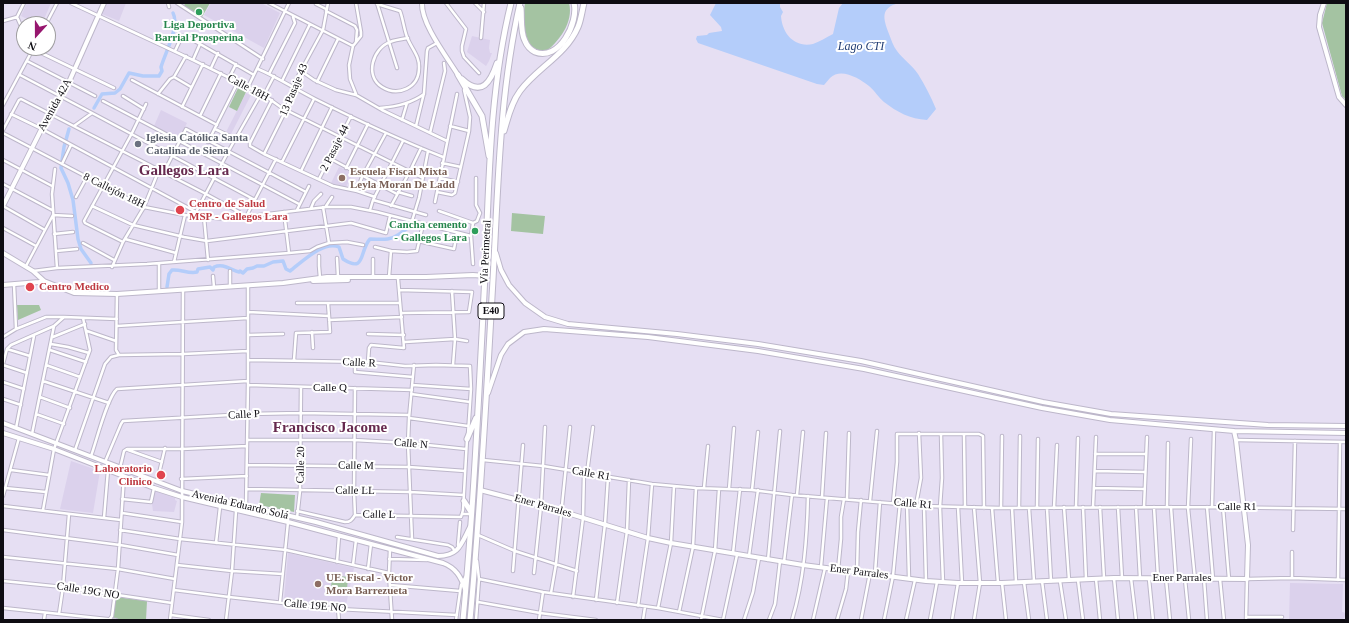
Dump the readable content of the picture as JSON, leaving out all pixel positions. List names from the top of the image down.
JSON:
{
  "streets": {
    "highway": ["Vía Perimetral", "E40"],
    "street": [
      "Calle 18H",
      "13 Pasaje 43",
      "Avenida 42A",
      "2 Pasaje 44",
      "8 Callejón 18H",
      "Calle R",
      "Calle Q",
      "Calle P",
      "Calle N",
      "Calle 20",
      "Calle M",
      "Calle R1",
      "Calle LL",
      "Avenida Eduardo Solá",
      "Ener Parrales",
      "Calle L",
      "Calle 19G NO",
      "Calle 19E NO"
    ]
  },
  "crossings": [
    ["Calle 18H", "13 Pasaje 43"],
    ["Calle 18H", "Avenida 42A"],
    ["Calle 18H", "2 Pasaje 44"],
    ["Avenida 42A", "8 Callejón 18H"],
    ["Vía Perimetral", "Calle R1"],
    ["Vía Perimetral", "Avenida Eduardo Solá"],
    ["Vía Perimetral", "Ener Parrales"],
    ["Vía Perimetral", "Calle L"],
    ["Calle Q", "Calle 20"],
    ["Calle P", "Calle 20"],
    ["Calle P", "Avenida Eduardo Solá"],
    ["Calle N", "Calle 20"],
    ["Calle 20", "Calle M"],
    ["Calle 20", "Calle LL"],
    ["Calle 20", "Avenida Eduardo Solá"],
    ["Calle 20", "Calle L"]
  ],
  "districts": ["Gallegos Lara", "Francisco Jacome"],
  "water": ["Lago CTI"],
  "places": [
    "Liga Deportiva Barrial Prosperina",
    "Iglesia Católica Santa Catalina de Siena",
    "Escuela Fiscal Mixta Leyla Moran De Ladd",
    "Centro de Salud MSP - Gallegos Lara",
    "Cancha cemento - Gallegos Lara",
    "Centro Medico",
    "Laboratorio Clinico",
    "UE. Fiscal - Victor Mora Barrezueta"
  ],
  "north": "bottom"
}
